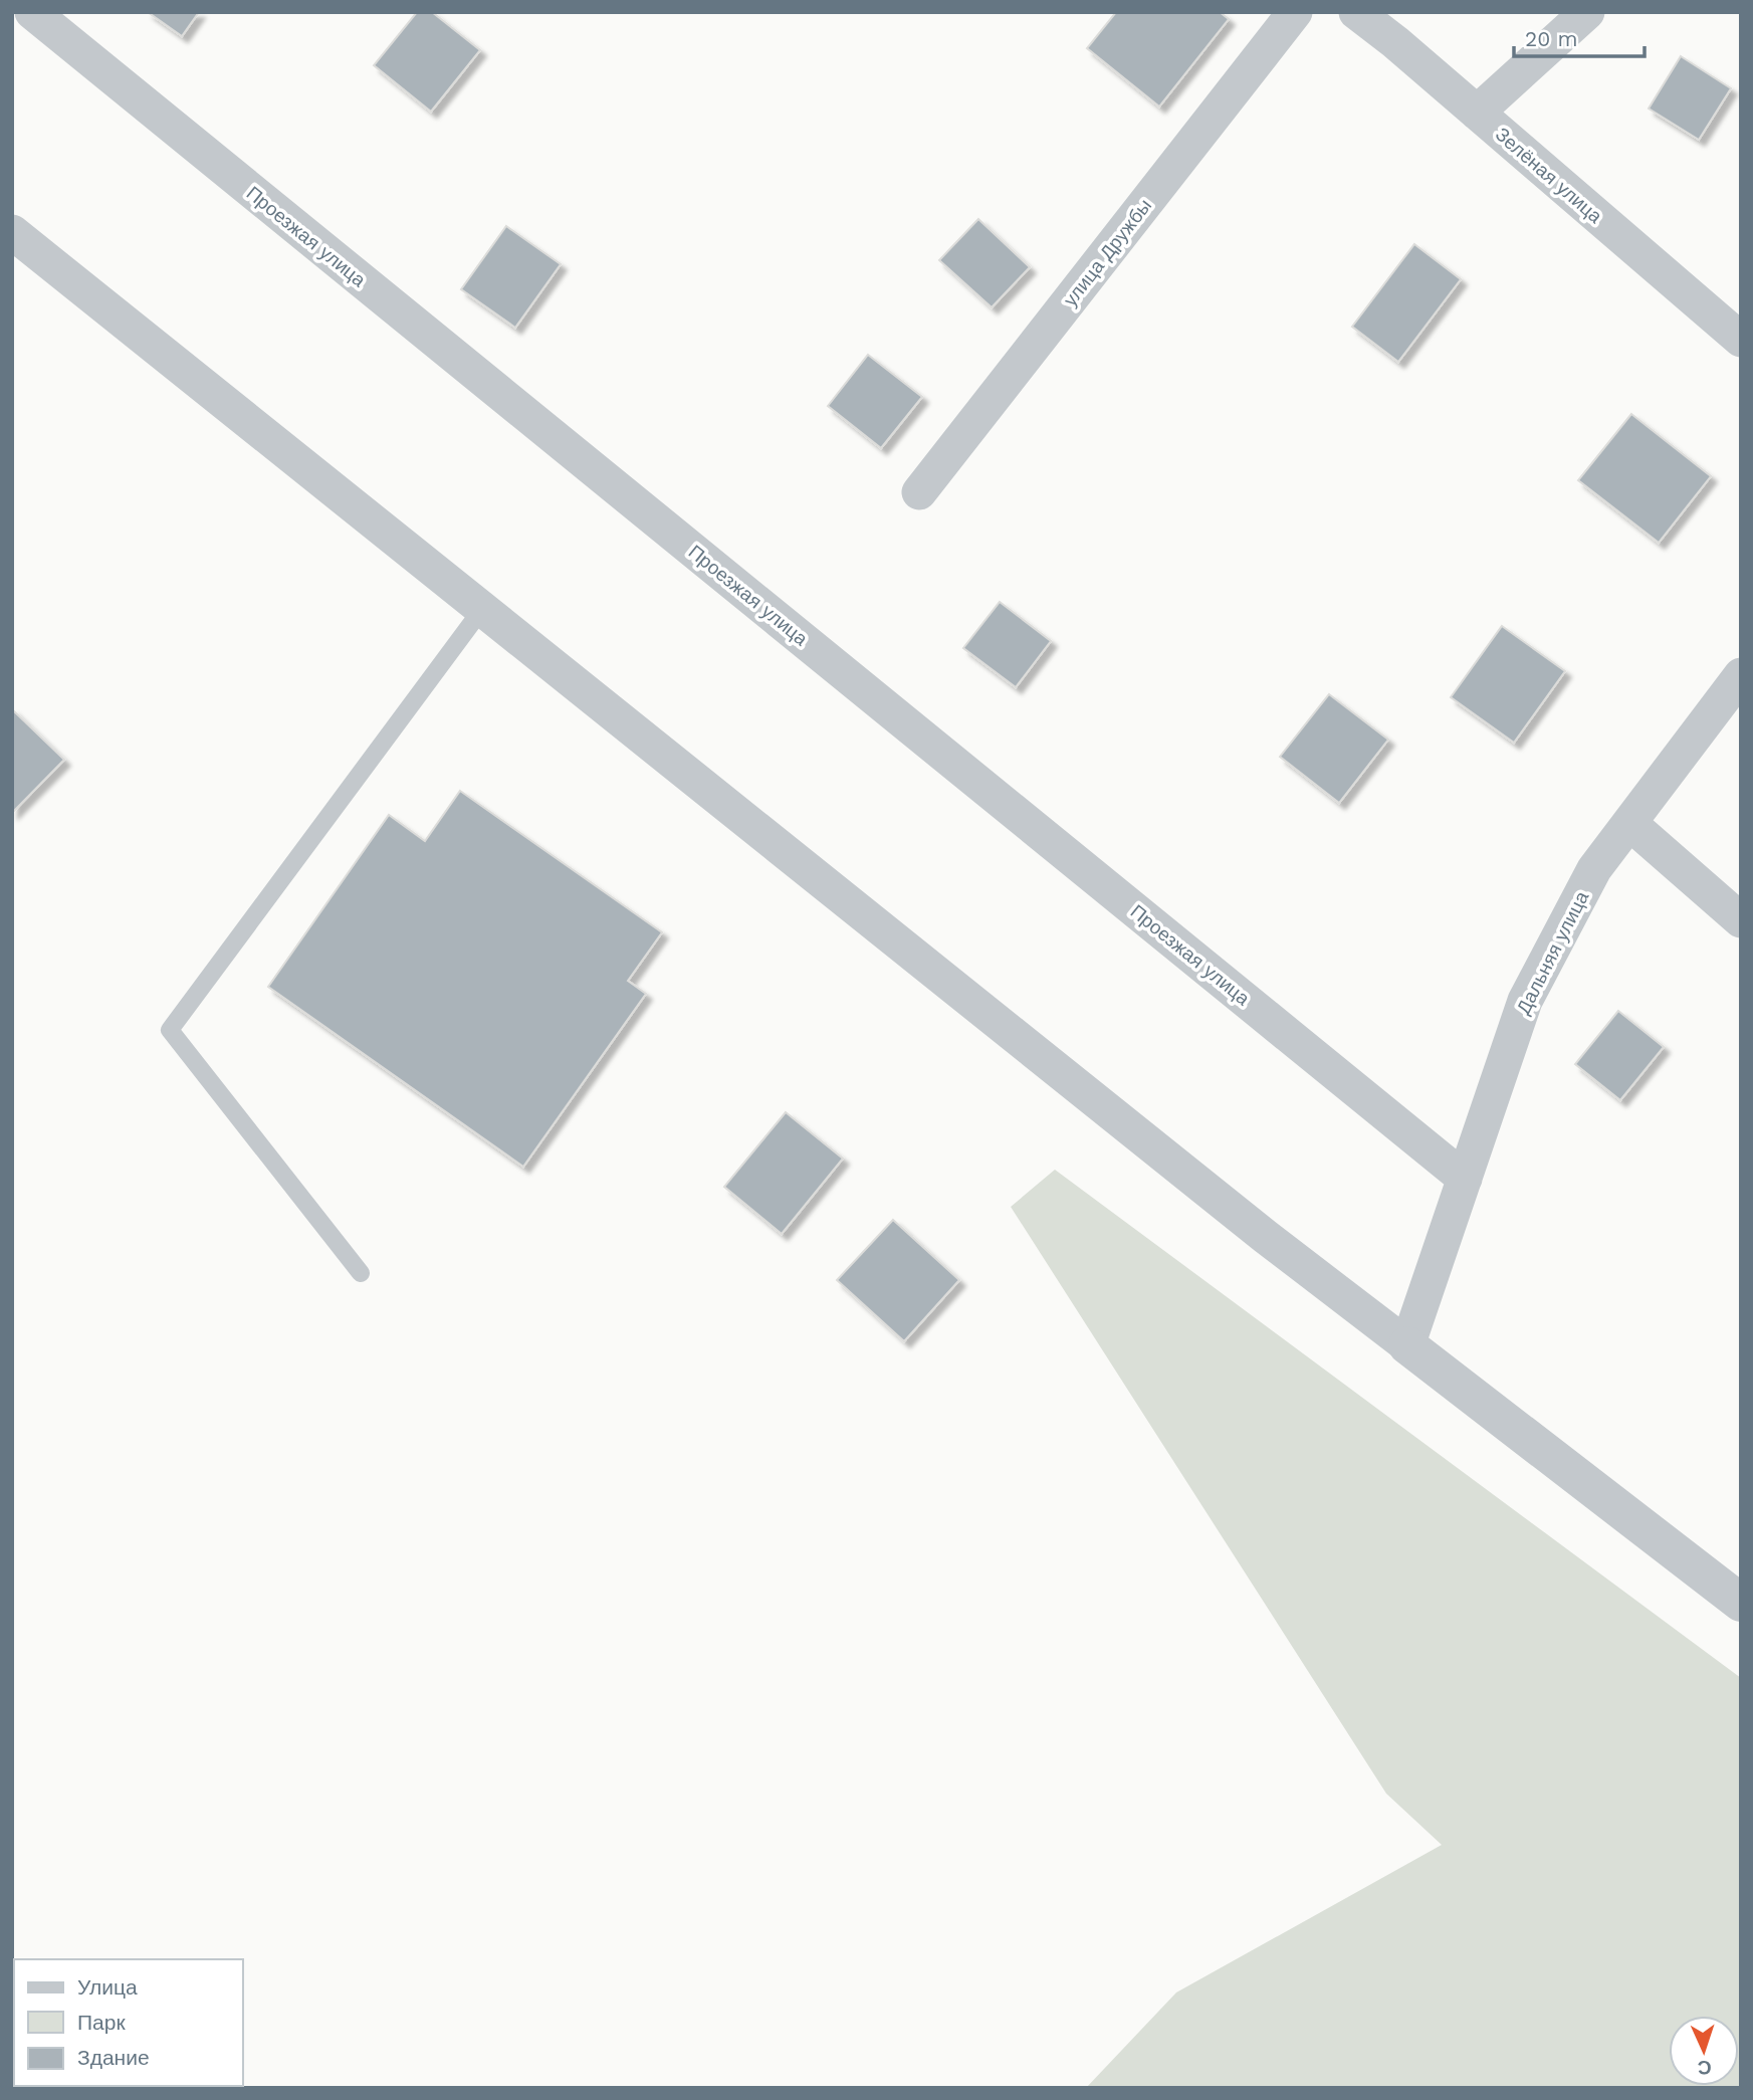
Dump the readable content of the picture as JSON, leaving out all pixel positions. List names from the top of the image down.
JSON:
{
  "streets": {
    "street": [
      "Зелёная улица",
      "Проезжая улица",
      "улица Дружбы",
      "Дальняя улица"
    ]
  },
  "crossings": [
    ["Проезжая улица", "Дальняя улица"]
  ],
  "legend": ["Улица", "Парк", "Здание"],
  "scale_bar": "20 m",
  "north": "bottom"
}
